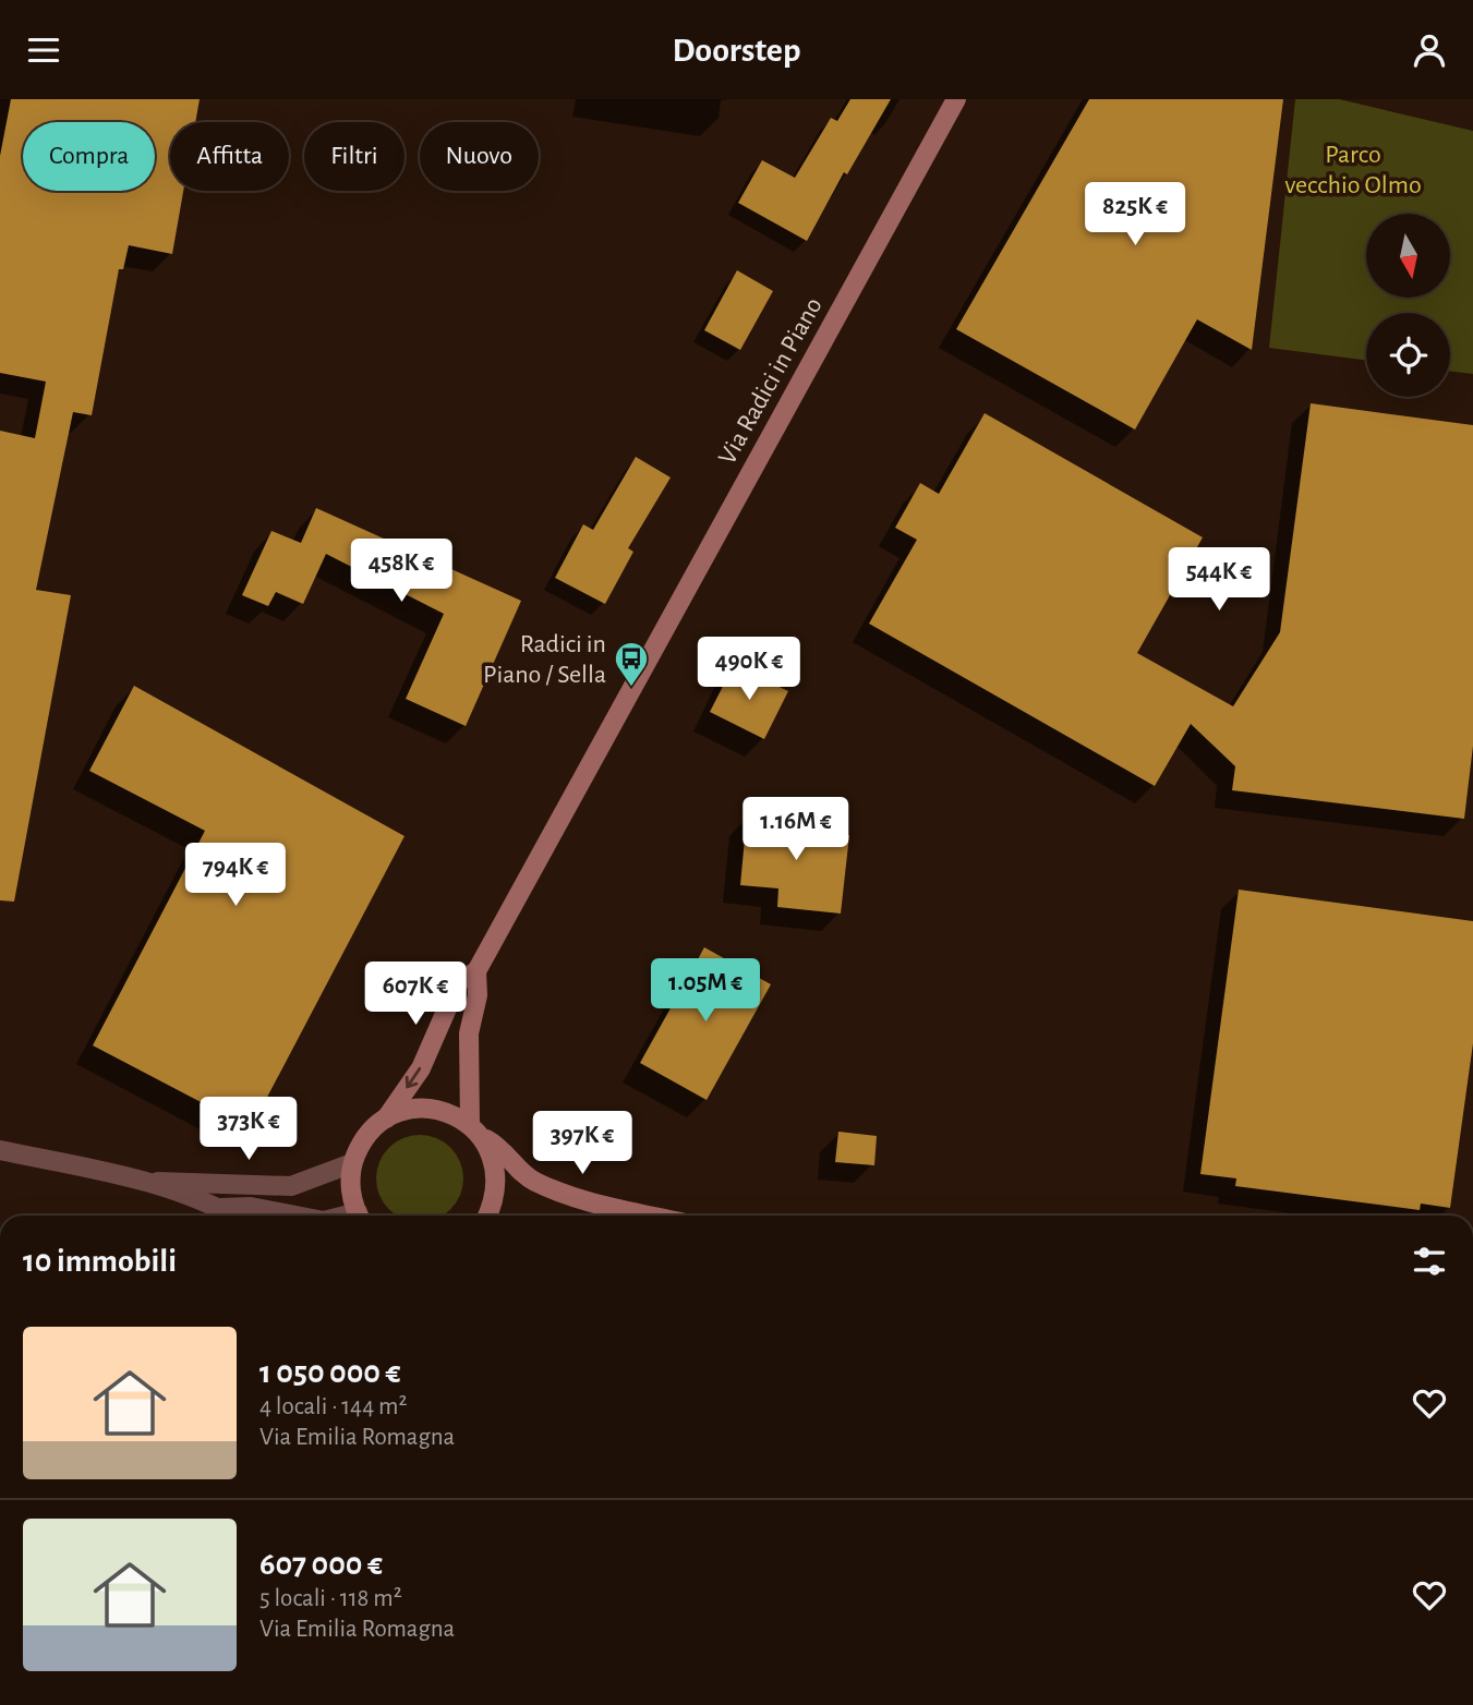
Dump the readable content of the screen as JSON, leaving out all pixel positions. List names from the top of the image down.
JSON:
{
  "streets": {
    "street": ["Via Radici in Piano"]
  },
  "parks": ["Parco vecchio Olmo"],
  "places": {
    "bus stop": ["Radici in Piano / Sella"]
  },
  "north": "bottom",
  "page": {
    "header": "Doorstep",
    "chip": [
      "Compra",
      "Affitta",
      "Filtri",
      "Nuovo"
    ],
    "price": [
      "825K €",
      "458K €",
      "544K €",
      "490K €",
      "1.16M €",
      "794K €",
      "1.05M €",
      "607K €",
      "373K €",
      "397K €"
    ],
    "heading": "10 immobili",
    "list": [
      {
        "name": "1 050 000 €",
        "note": "4 locali · 144 m² · Via Emilia Romagna"
      },
      {
        "name": "607 000 €",
        "note": "5 locali · 118 m² · Via Emilia Romagna"
      }
    ]
  }
}
